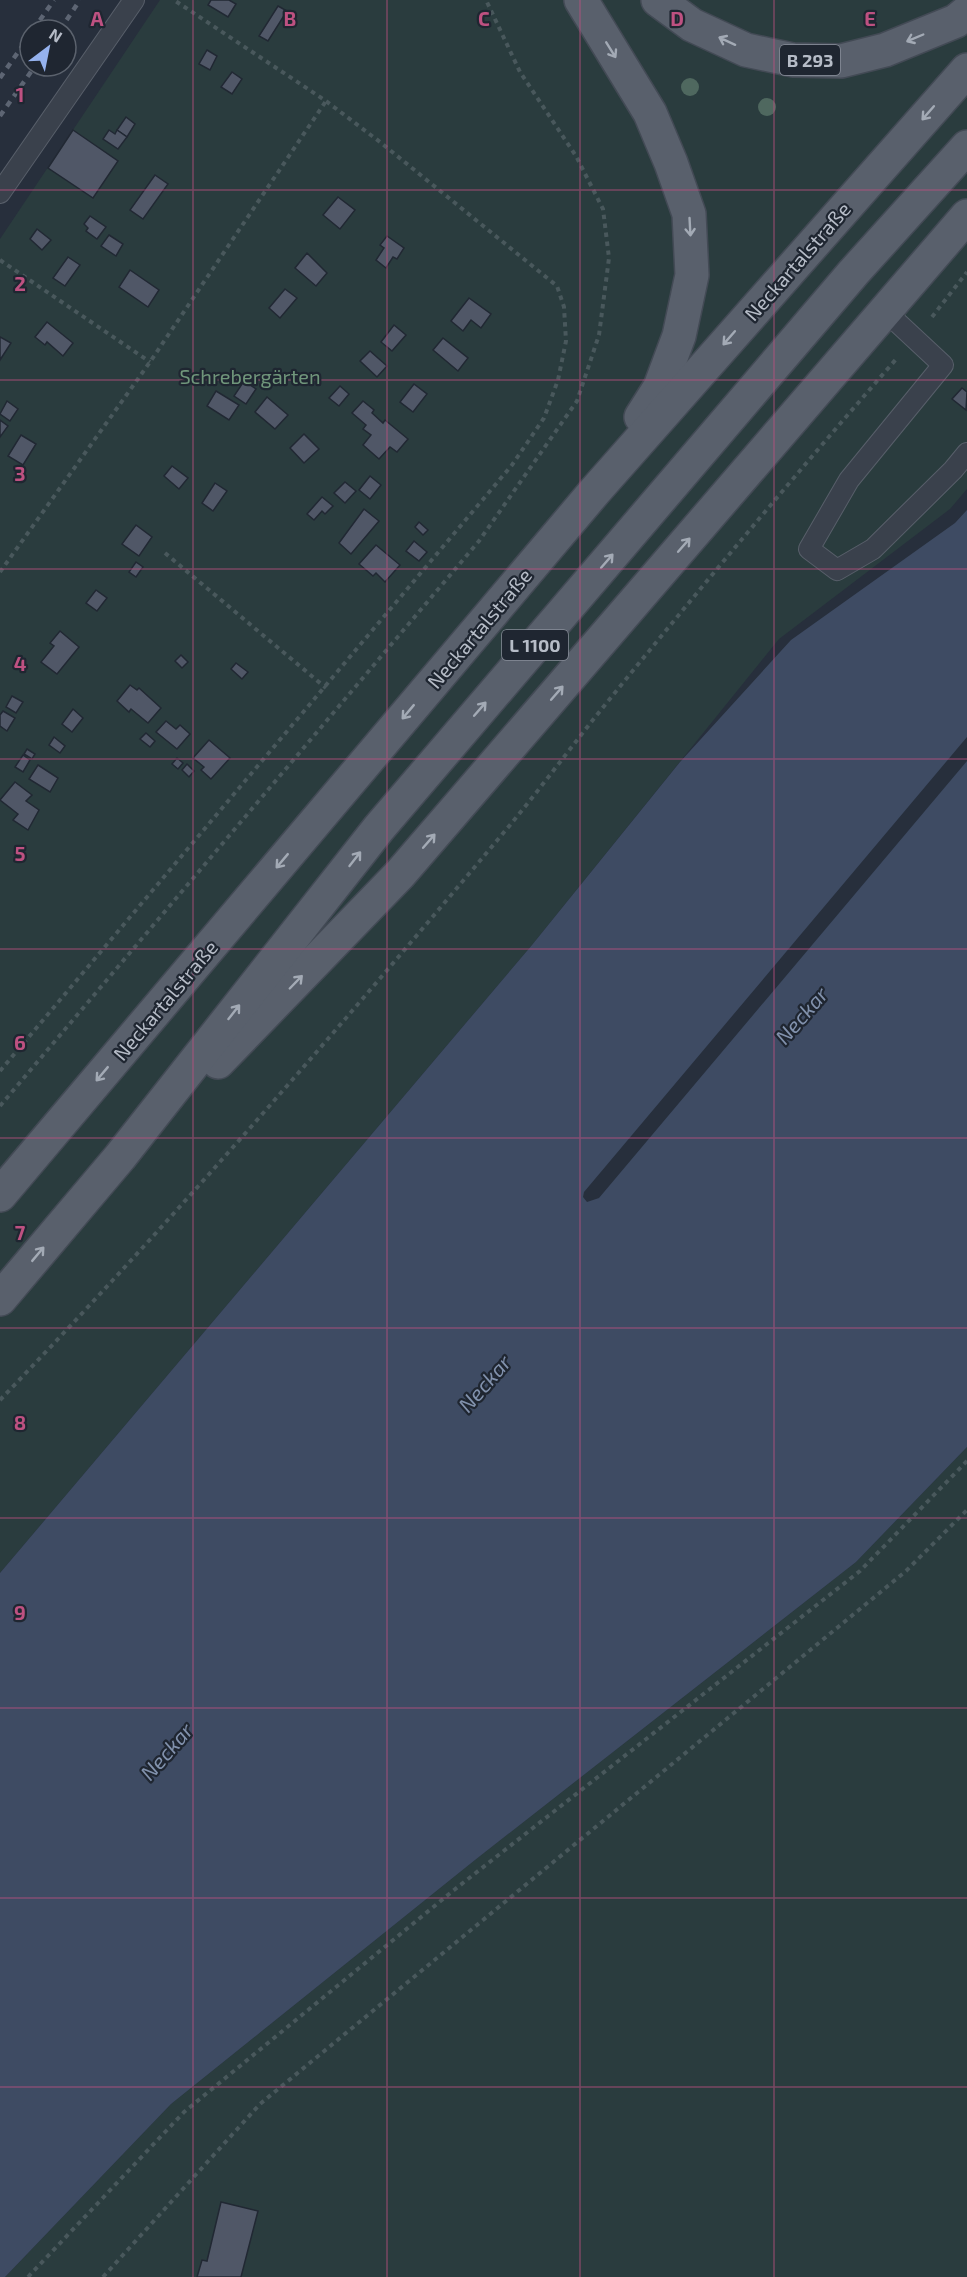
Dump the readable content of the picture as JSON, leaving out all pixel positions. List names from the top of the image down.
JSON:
{
  "streets": {
    "main road": ["B 293", "Neckartalstraße", "L 1100"]
  },
  "water": ["Neckar"],
  "parks": ["Schrebergärten"],
  "north": "top right",
  "grid": {
    "columns": [
      "A",
      "B",
      "C",
      "D",
      "E"
    ],
    "rows": [
      "1",
      "2",
      "3",
      "4",
      "5",
      "6",
      "7",
      "8",
      "9"
    ]
  }
}
